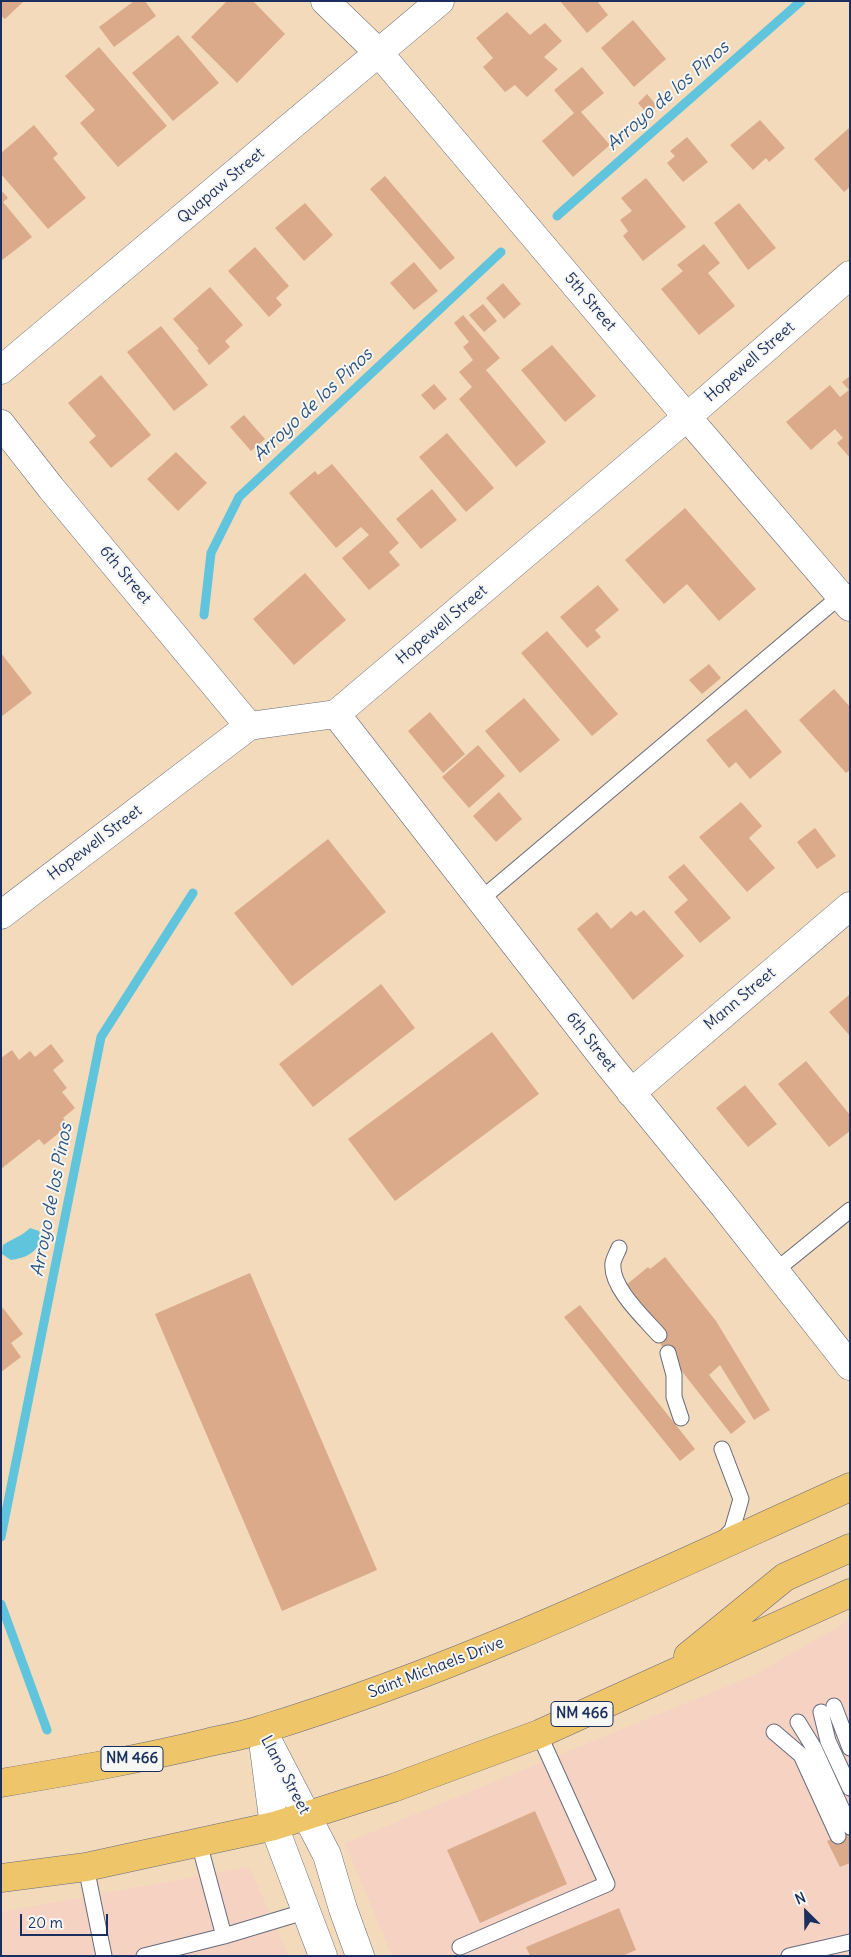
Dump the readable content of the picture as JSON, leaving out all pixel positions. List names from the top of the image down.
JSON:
{
  "streets": {
    "main road": ["Saint Michaels Drive", "NM 466"],
    "street": [
      "Quapaw Street",
      "5th Street",
      "Hopewell Street",
      "6th Street",
      "Mann Street",
      "Llano Street"
    ]
  },
  "crossings": [
    ["Quapaw Street", "5th Street"],
    ["5th Street", "Hopewell Street"],
    ["Hopewell Street", "6th Street"],
    ["6th Street", "Mann Street"],
    ["Saint Michaels Drive", "Llano Street"],
    ["NM 466", "Llano Street"]
  ],
  "water": ["Arroyo de los Pinos"],
  "scale_bar": "20 m",
  "north": "top left"
}
